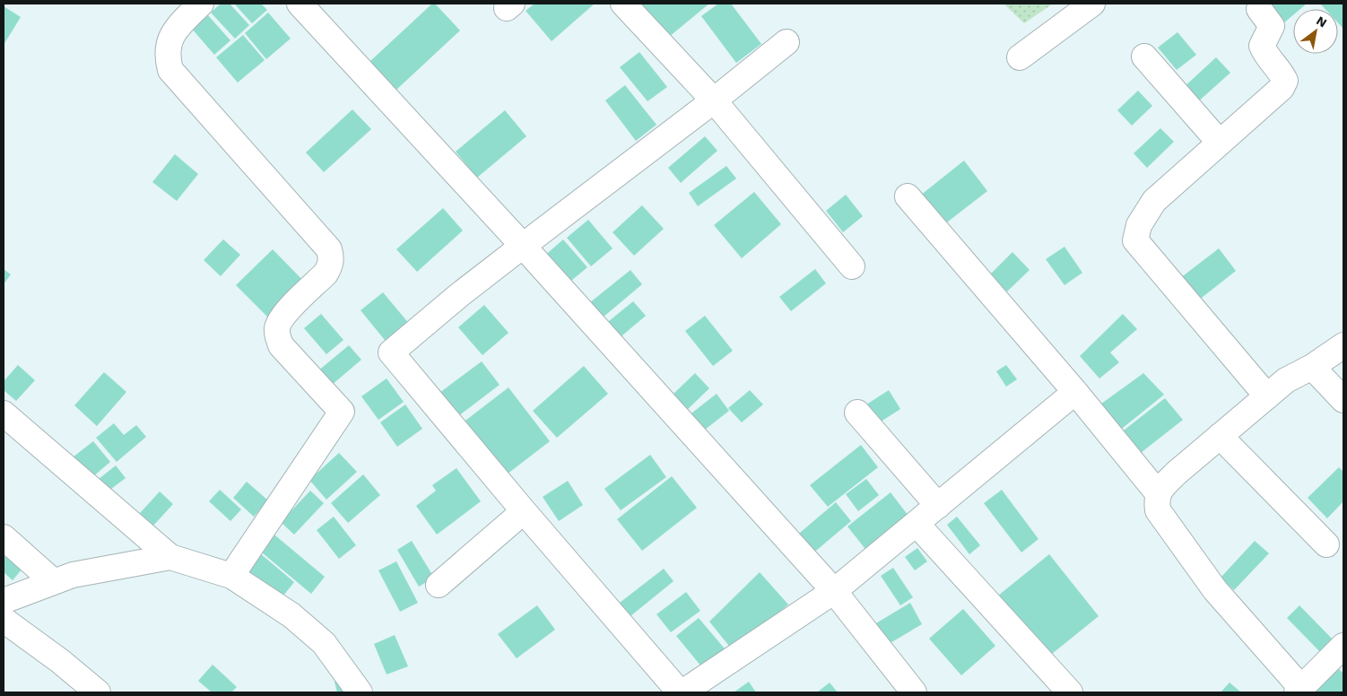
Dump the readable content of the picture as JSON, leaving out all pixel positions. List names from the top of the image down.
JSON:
{
  "north": "top right"
}
